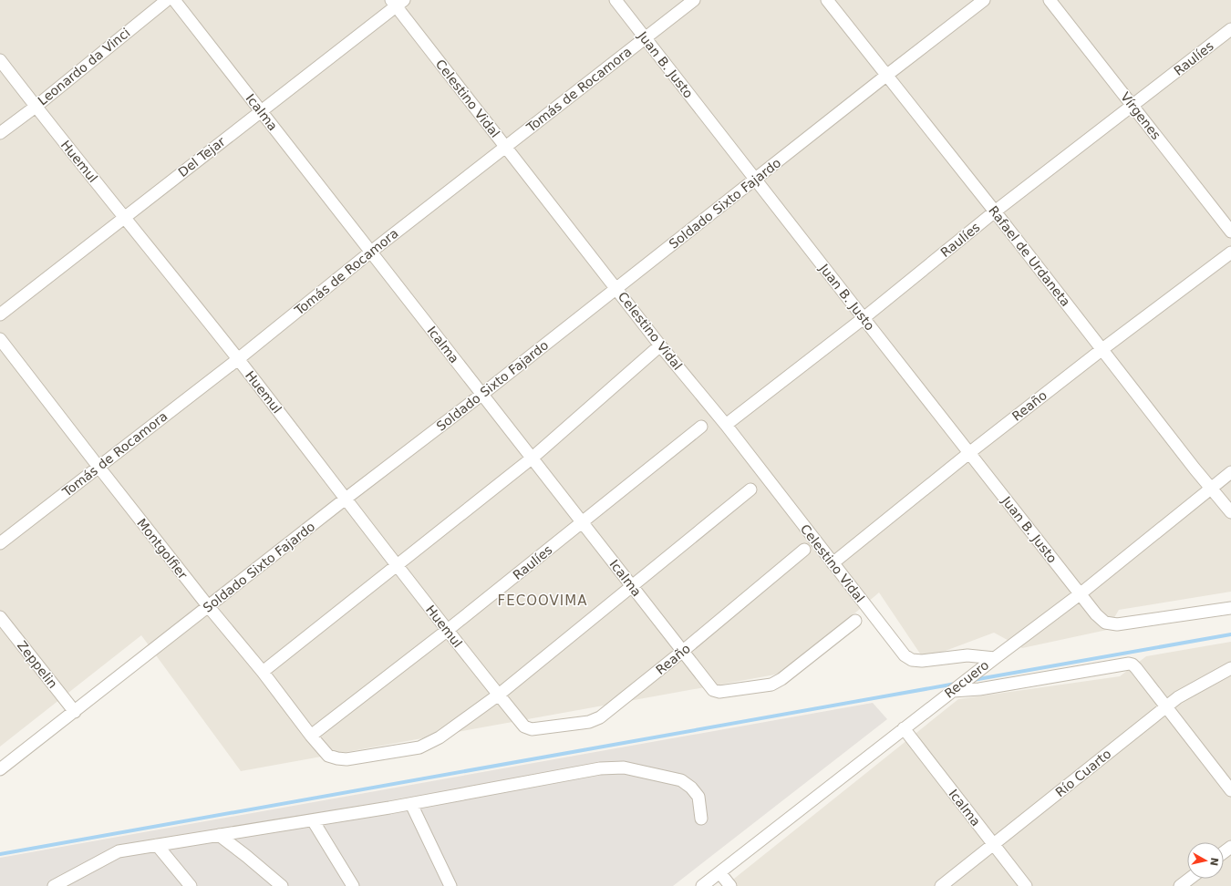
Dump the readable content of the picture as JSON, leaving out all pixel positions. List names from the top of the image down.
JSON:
{
  "streets": {
    "street": [
      "Raulíes",
      "Juan B. Justo",
      "Leonardo da Vinci",
      "Tomás de Rocamora",
      "Celestino Vidal",
      "Icalma",
      "Vírgenes",
      "Del Tejar",
      "Huemul",
      "Soldado Sixto Fajardo",
      "Rafael de Urdaneta",
      "Reaño",
      "Montgolfier",
      "Zeppelin",
      "Recuero",
      "Río Cuarto"
    ]
  },
  "crossings": [
    ["Raulíes", "Juan B. Justo"],
    ["Raulíes", "Celestino Vidal"],
    ["Raulíes", "Icalma"],
    ["Raulíes", "Vírgenes"],
    ["Raulíes", "Huemul"],
    ["Raulíes", "Rafael de Urdaneta"],
    ["Raulíes", "Montgolfier"],
    ["Juan B. Justo", "Tomás de Rocamora"],
    ["Juan B. Justo", "Soldado Sixto Fajardo"],
    ["Juan B. Justo", "Reaño"],
    ["Juan B. Justo", "Recuero"],
    ["Leonardo da Vinci", "Huemul"],
    ["Tomás de Rocamora", "Celestino Vidal"],
    ["Tomás de Rocamora", "Icalma"],
    ["Tomás de Rocamora", "Huemul"],
    ["Tomás de Rocamora", "Montgolfier"],
    ["Celestino Vidal", "Del Tejar"],
    ["Celestino Vidal", "Soldado Sixto Fajardo"],
    ["Celestino Vidal", "Reaño"],
    ["Celestino Vidal", "Recuero"],
    ["Icalma", "Del Tejar"],
    ["Icalma", "Soldado Sixto Fajardo"],
    ["Icalma", "Reaño"],
    ["Icalma", "Recuero"],
    ["Icalma", "Río Cuarto"],
    ["Del Tejar", "Huemul"],
    ["Huemul", "Soldado Sixto Fajardo"],
    ["Huemul", "Reaño"],
    ["Huemul", "Montgolfier"],
    ["Soldado Sixto Fajardo", "Rafael de Urdaneta"],
    ["Soldado Sixto Fajardo", "Montgolfier"],
    ["Soldado Sixto Fajardo", "Zeppelin"],
    ["Rafael de Urdaneta", "Reaño"],
    ["Rafael de Urdaneta", "Recuero"]
  ],
  "districts": ["FECOOVIMA"],
  "north": "right"
}
